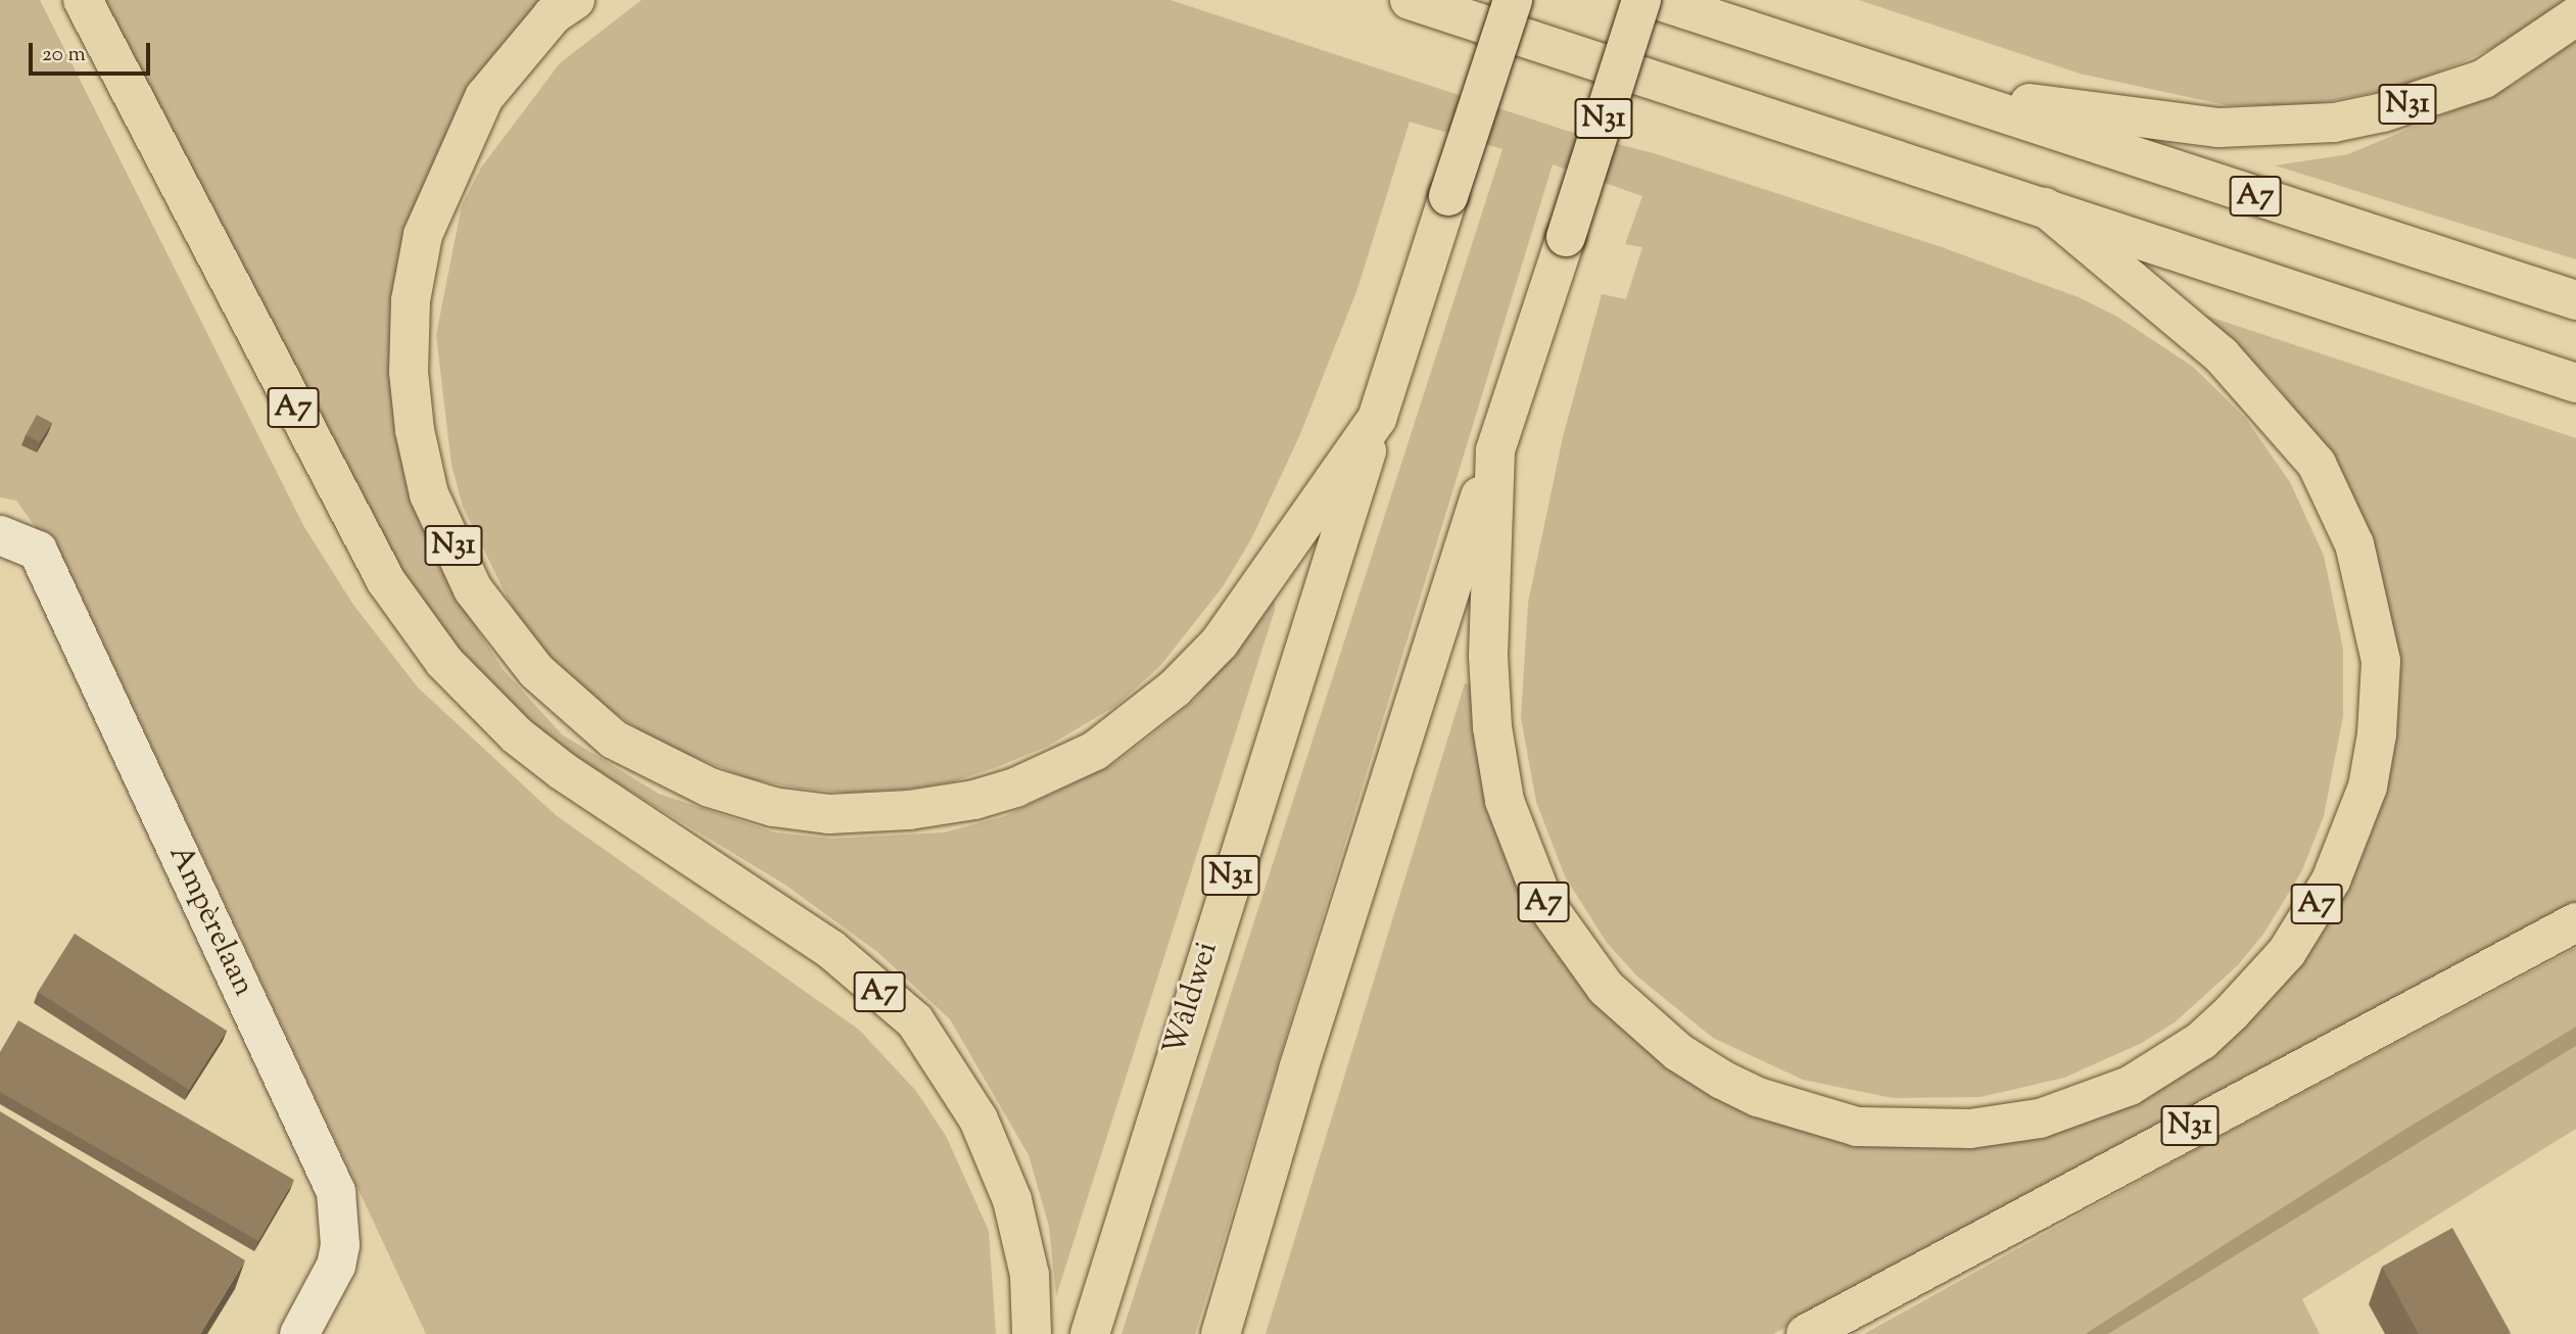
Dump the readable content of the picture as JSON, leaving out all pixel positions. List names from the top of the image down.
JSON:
{
  "streets": {
    "highway": ["N31", "A7", "Wâldwei"],
    "street": ["Ampèrelaan"]
  },
  "crossings": [
    ["N31", "A7"],
    ["N31", "Wâldwei"]
  ],
  "scale_bar": "20 m"
}
